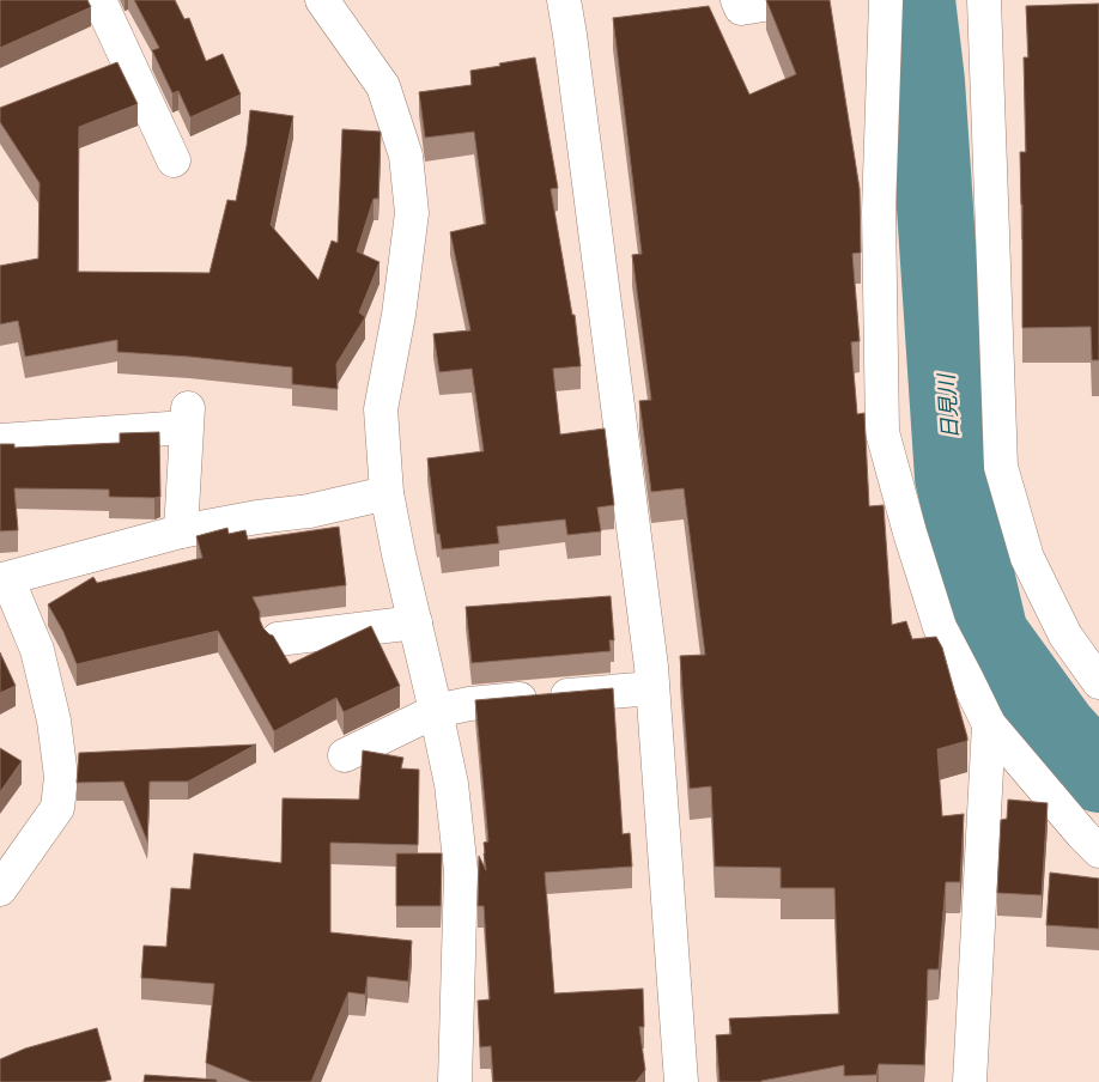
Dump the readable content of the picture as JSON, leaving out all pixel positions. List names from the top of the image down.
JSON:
{
  "water": ["日見川"]
}
